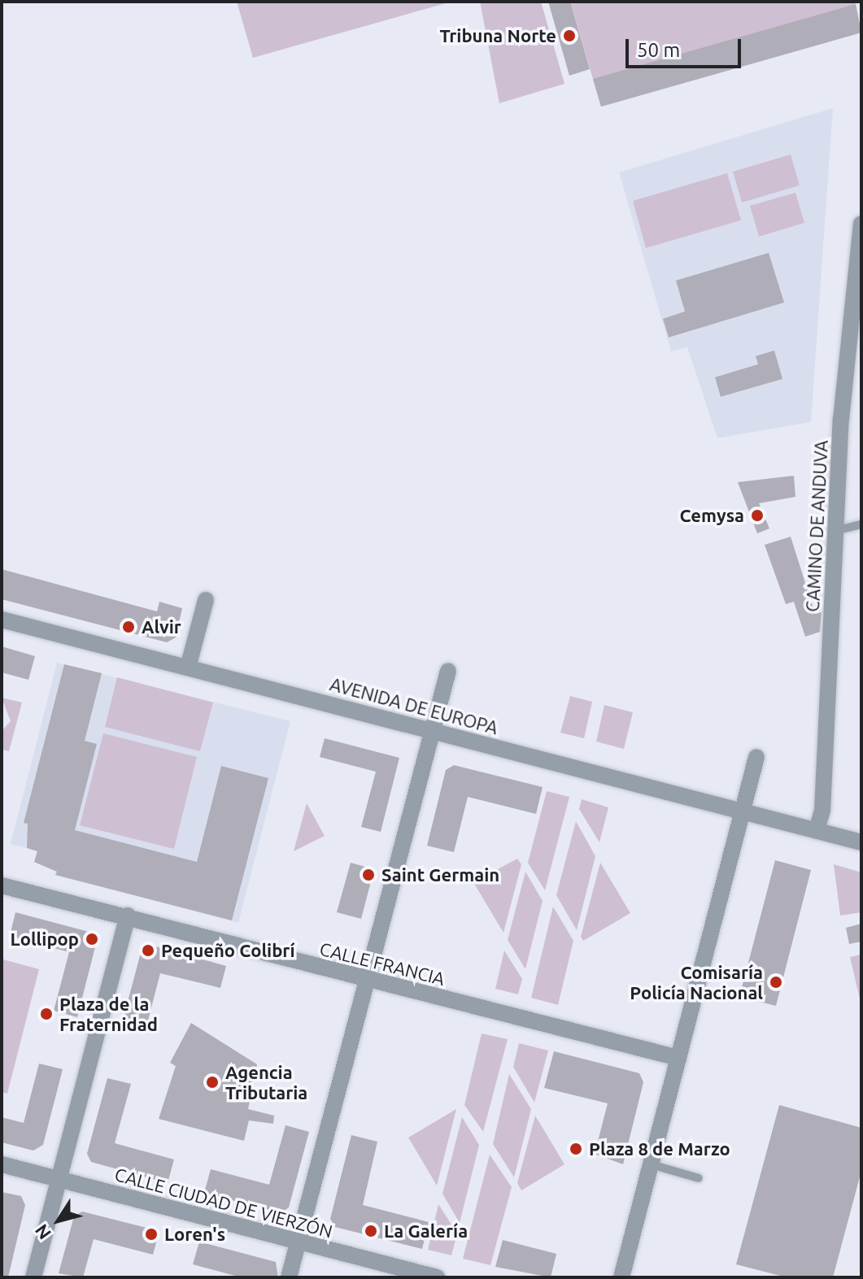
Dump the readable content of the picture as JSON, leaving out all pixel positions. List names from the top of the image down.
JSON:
{
  "streets": {
    "street": [
      "CAMINO DE ANDUVA",
      "AVENIDA DE EUROPA",
      "CALLE FRANCIA",
      "CALLE CIUDAD DE VIERZÓN"
    ]
  },
  "crossings": [
    ["CAMINO DE ANDUVA", "AVENIDA DE EUROPA"]
  ],
  "places": [
    "Tribuna Norte",
    "Cemysa",
    "Alvir",
    "Saint Germain",
    "Lollipop",
    "Pequeño Colibrí",
    "Comisaría Policía Nacional",
    "Plaza de la Fraternidad",
    "Agencia Tributaria",
    "Plaza 8 de Marzo",
    "La Galería",
    "Loren's"
  ],
  "scale_bar": "50 m",
  "north": "bottom left"
}
